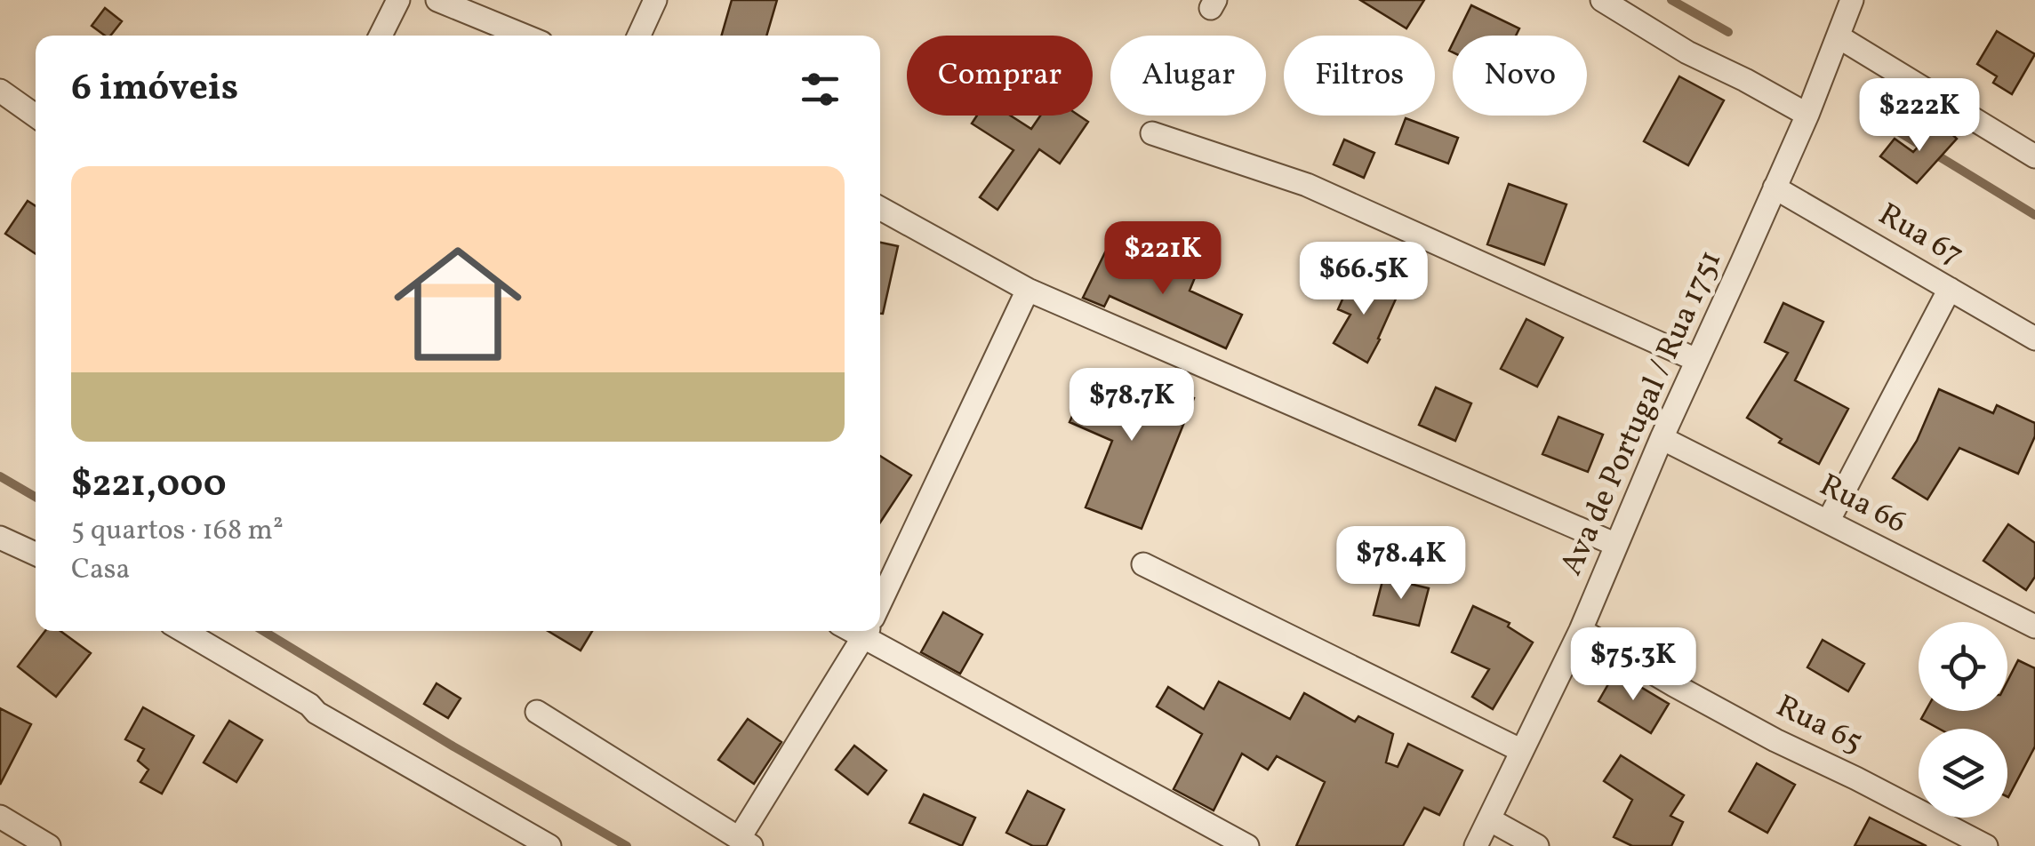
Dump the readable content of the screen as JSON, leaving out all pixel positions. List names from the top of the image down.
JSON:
{
  "streets": {
    "street": [
      "Rua 67",
      "Ava de Portugal / Rua 1751",
      "Rua 66",
      "Rua 65"
    ]
  },
  "crossings": [
    ["Rua 67", "Ava de Portugal / Rua 1751"],
    ["Ava de Portugal / Rua 1751", "Rua 66"],
    ["Ava de Portugal / Rua 1751", "Rua 65"]
  ],
  "page": {
    "chip": [
      "Comprar",
      "Alugar",
      "Filtros",
      "Novo"
    ],
    "heading": "6 imóveis",
    "price": [
      "$222K",
      "$221K",
      "$66.5K",
      "$78.7K",
      "$78.4K",
      "$75.3K"
    ],
    "list": [
      {
        "name": "$221,000",
        "note": "5 quartos · 168 m² · Casa"
      }
    ]
  }
}
